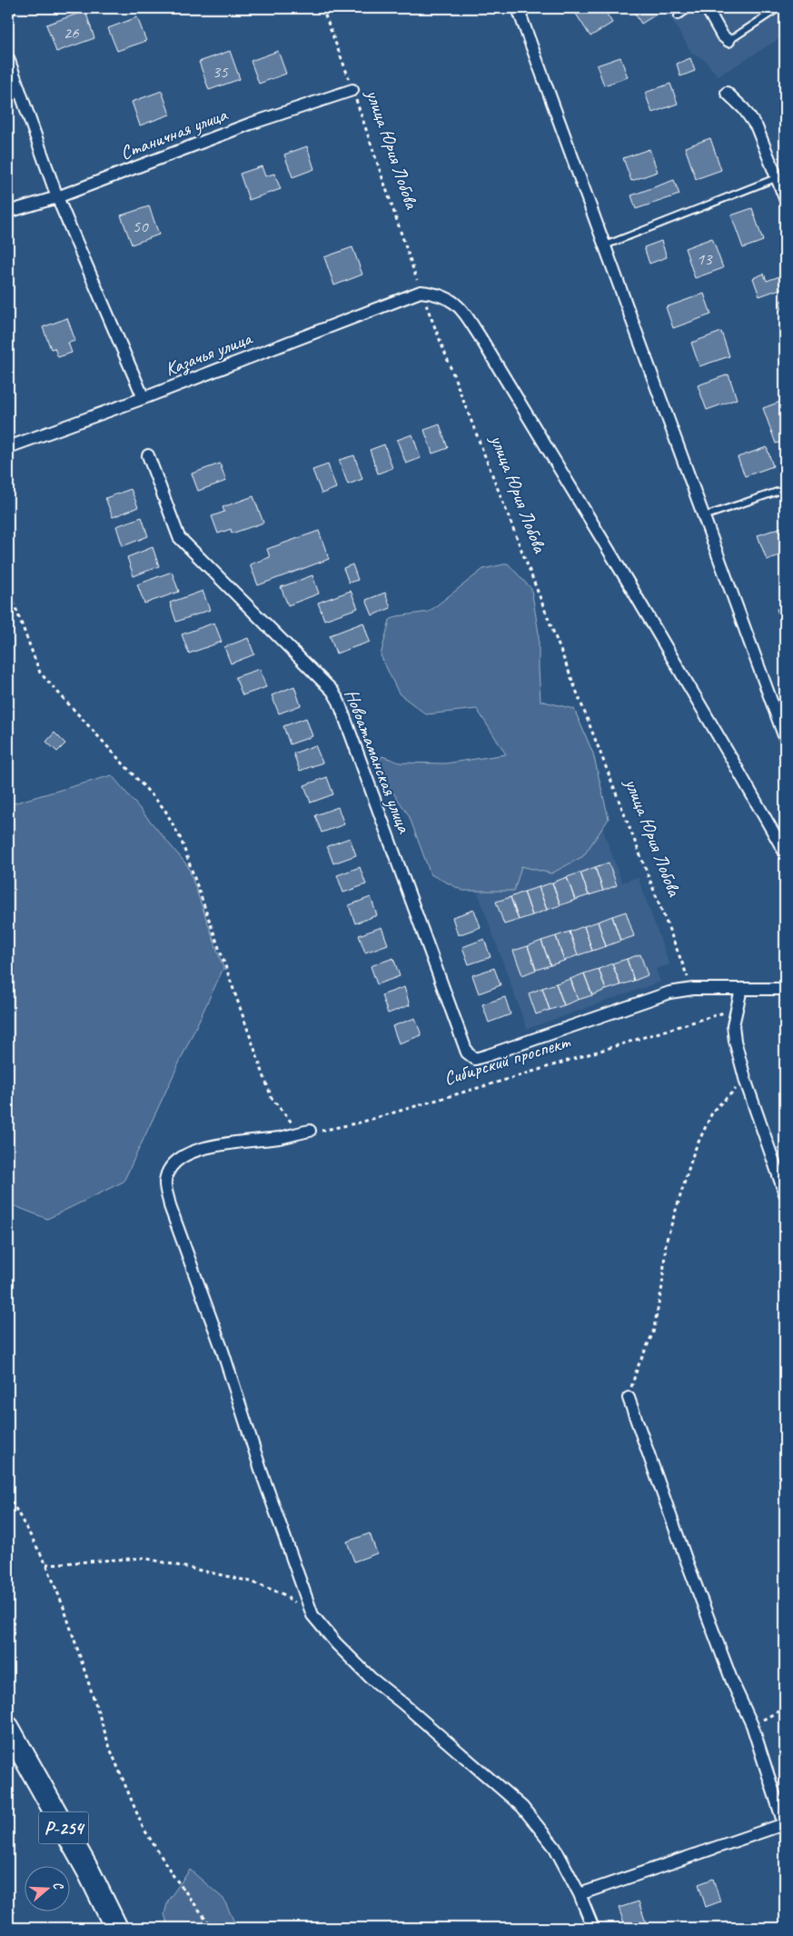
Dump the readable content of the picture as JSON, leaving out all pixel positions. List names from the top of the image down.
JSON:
{
  "streets": {
    "highway": ["Р-254"],
    "street": [
      "Станичная улица",
      "Казачья улица",
      "Новоатаманская улица",
      "Сибирский проспект"
    ],
    "path": ["улица Юрия Лобова"]
  },
  "crossings": [
    ["Станичная улица", "улица Юрия Лобова"],
    ["улица Юрия Лобова", "Казачья улица"],
    ["улица Юрия Лобова", "Сибирский проспект"],
    ["Новоатаманская улица", "Сибирский проспект"]
  ],
  "house_numbers": [
    "26",
    "35",
    "50",
    "13"
  ],
  "north": "right"
}
